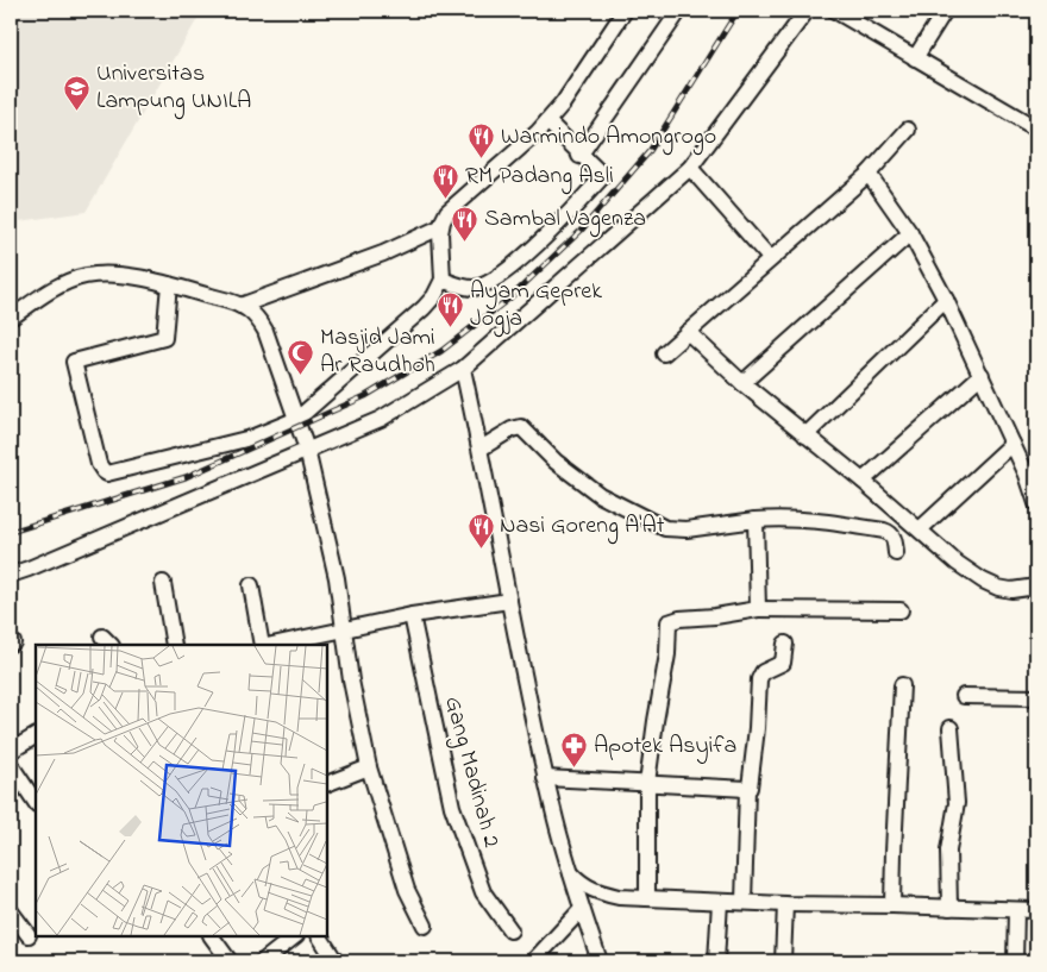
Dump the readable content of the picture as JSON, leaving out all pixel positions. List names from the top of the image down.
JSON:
{
  "streets": {
    "street": ["Gang Madinah 2"]
  },
  "places": {
    "school or university": ["Universitas Lampung UNILA"],
    "restaurant": [
      "Warmindo Amongrogo",
      "RM Padang Asli",
      "Sambal Vagenza",
      "Ayam Geprek Jogja",
      "Nasi Goreng A'At"
    ],
    "mosque": ["Masjid Jami Ar Raudhoh"],
    "pharmacy": ["Apotek Asyifa"]
  }
}
